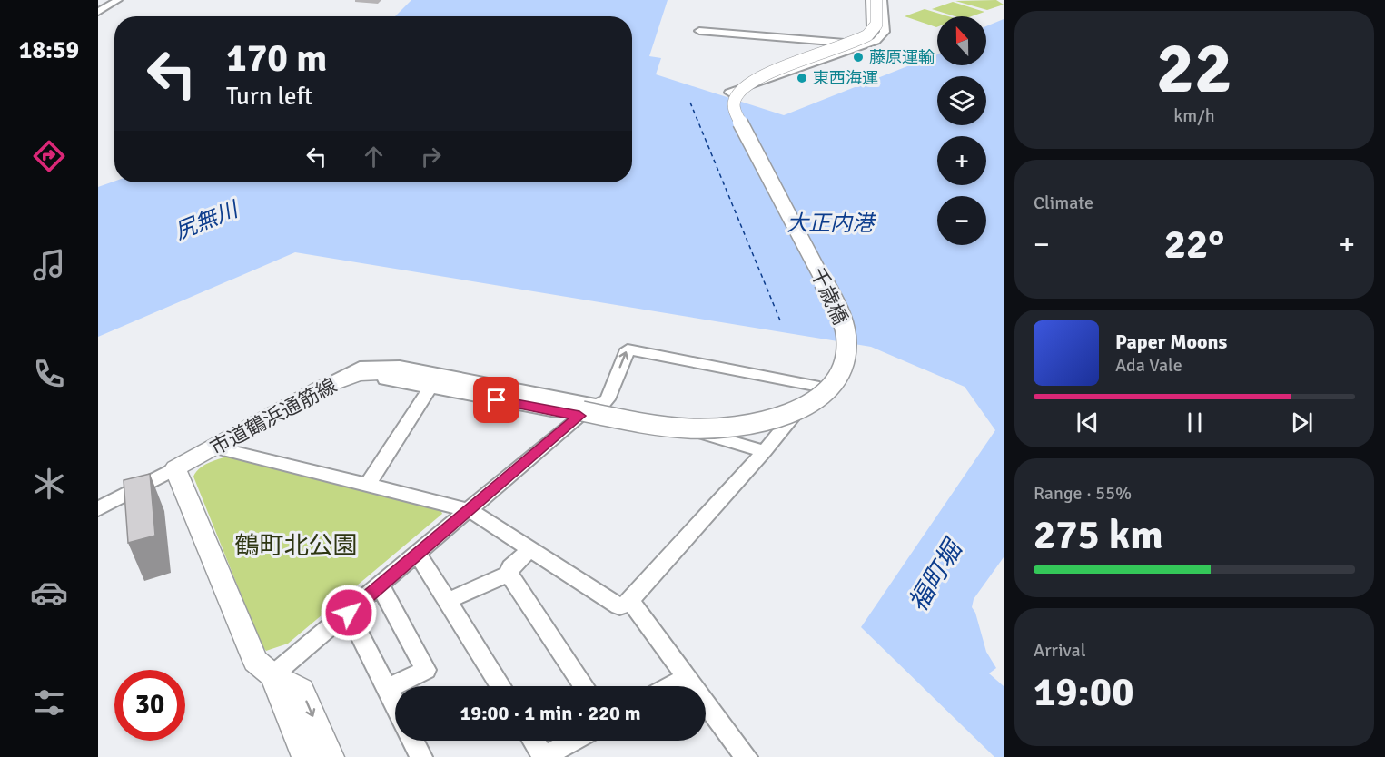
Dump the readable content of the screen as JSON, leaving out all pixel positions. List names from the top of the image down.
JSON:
{
  "streets": {
    "main road": ["千歳橋", "市道鶴浜通筋線"]
  },
  "crossings": [
    ["千歳橋", "市道鶴浜通筋線"]
  ],
  "water": ["尻無川", "大正内港", "福町堀"],
  "parks": ["鶴町北公園"],
  "places": ["藤原運輸", "東西海運"],
  "north": "top",
  "page": {
    "tabs": "18:59",
    "tile": [
      ["22", "km/h"],
      "Climate",
      ["Range · 55%", "275 km"],
      ["Arrival", "19:00"]
    ],
    "map_buttons": ["+", "−"],
    "turn": ["170 m", "Turn left"],
    "heat": ["−", "22°", "+"],
    "song": ["Paper Moons", "Ada Vale"],
    "limit": "30",
    "trip": "19:00 · 1 min · 220 m"
  }
}
